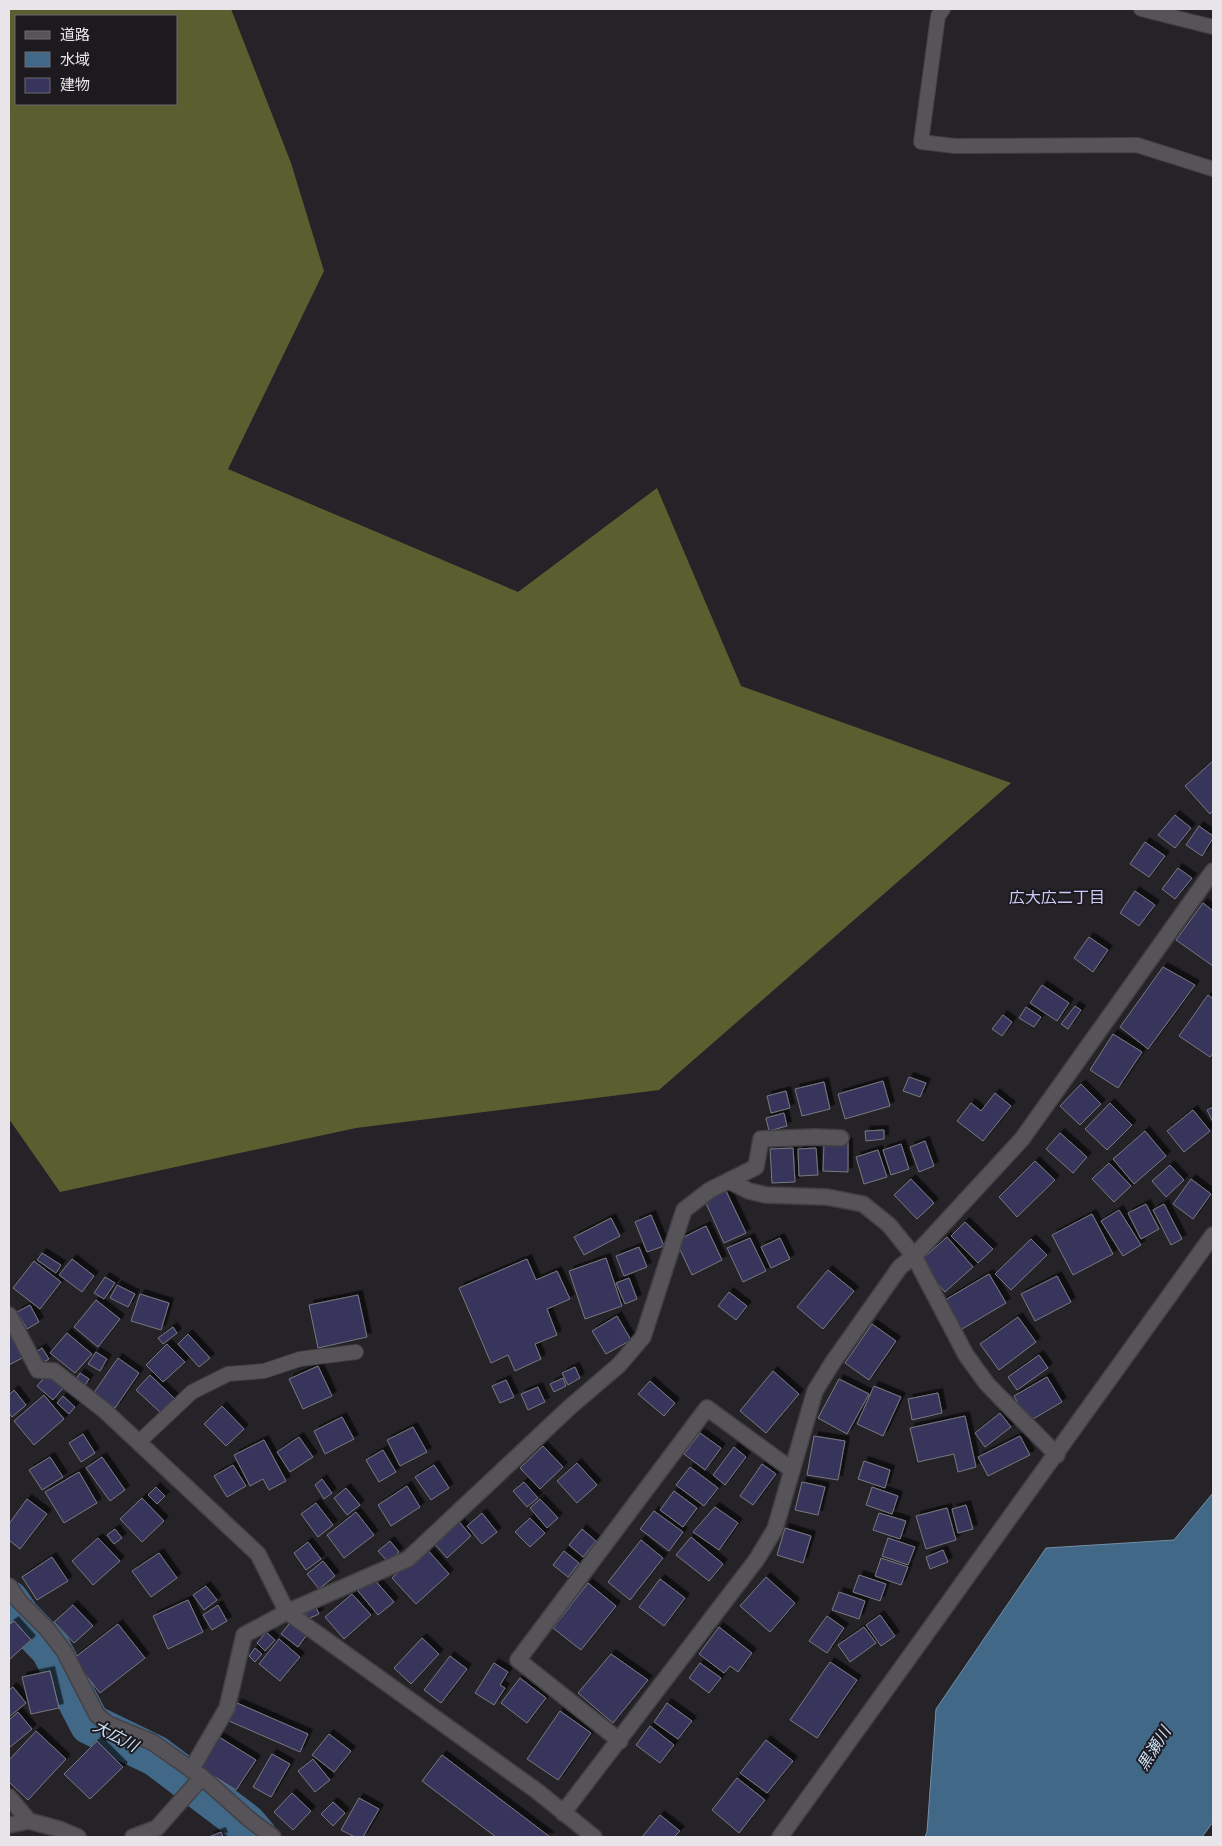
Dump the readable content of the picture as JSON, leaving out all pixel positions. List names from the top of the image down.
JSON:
{
  "districts": ["広大広二丁目"],
  "water": ["大広川", "黒瀬川"],
  "legend": ["道路", "水域", "建物"]
}
